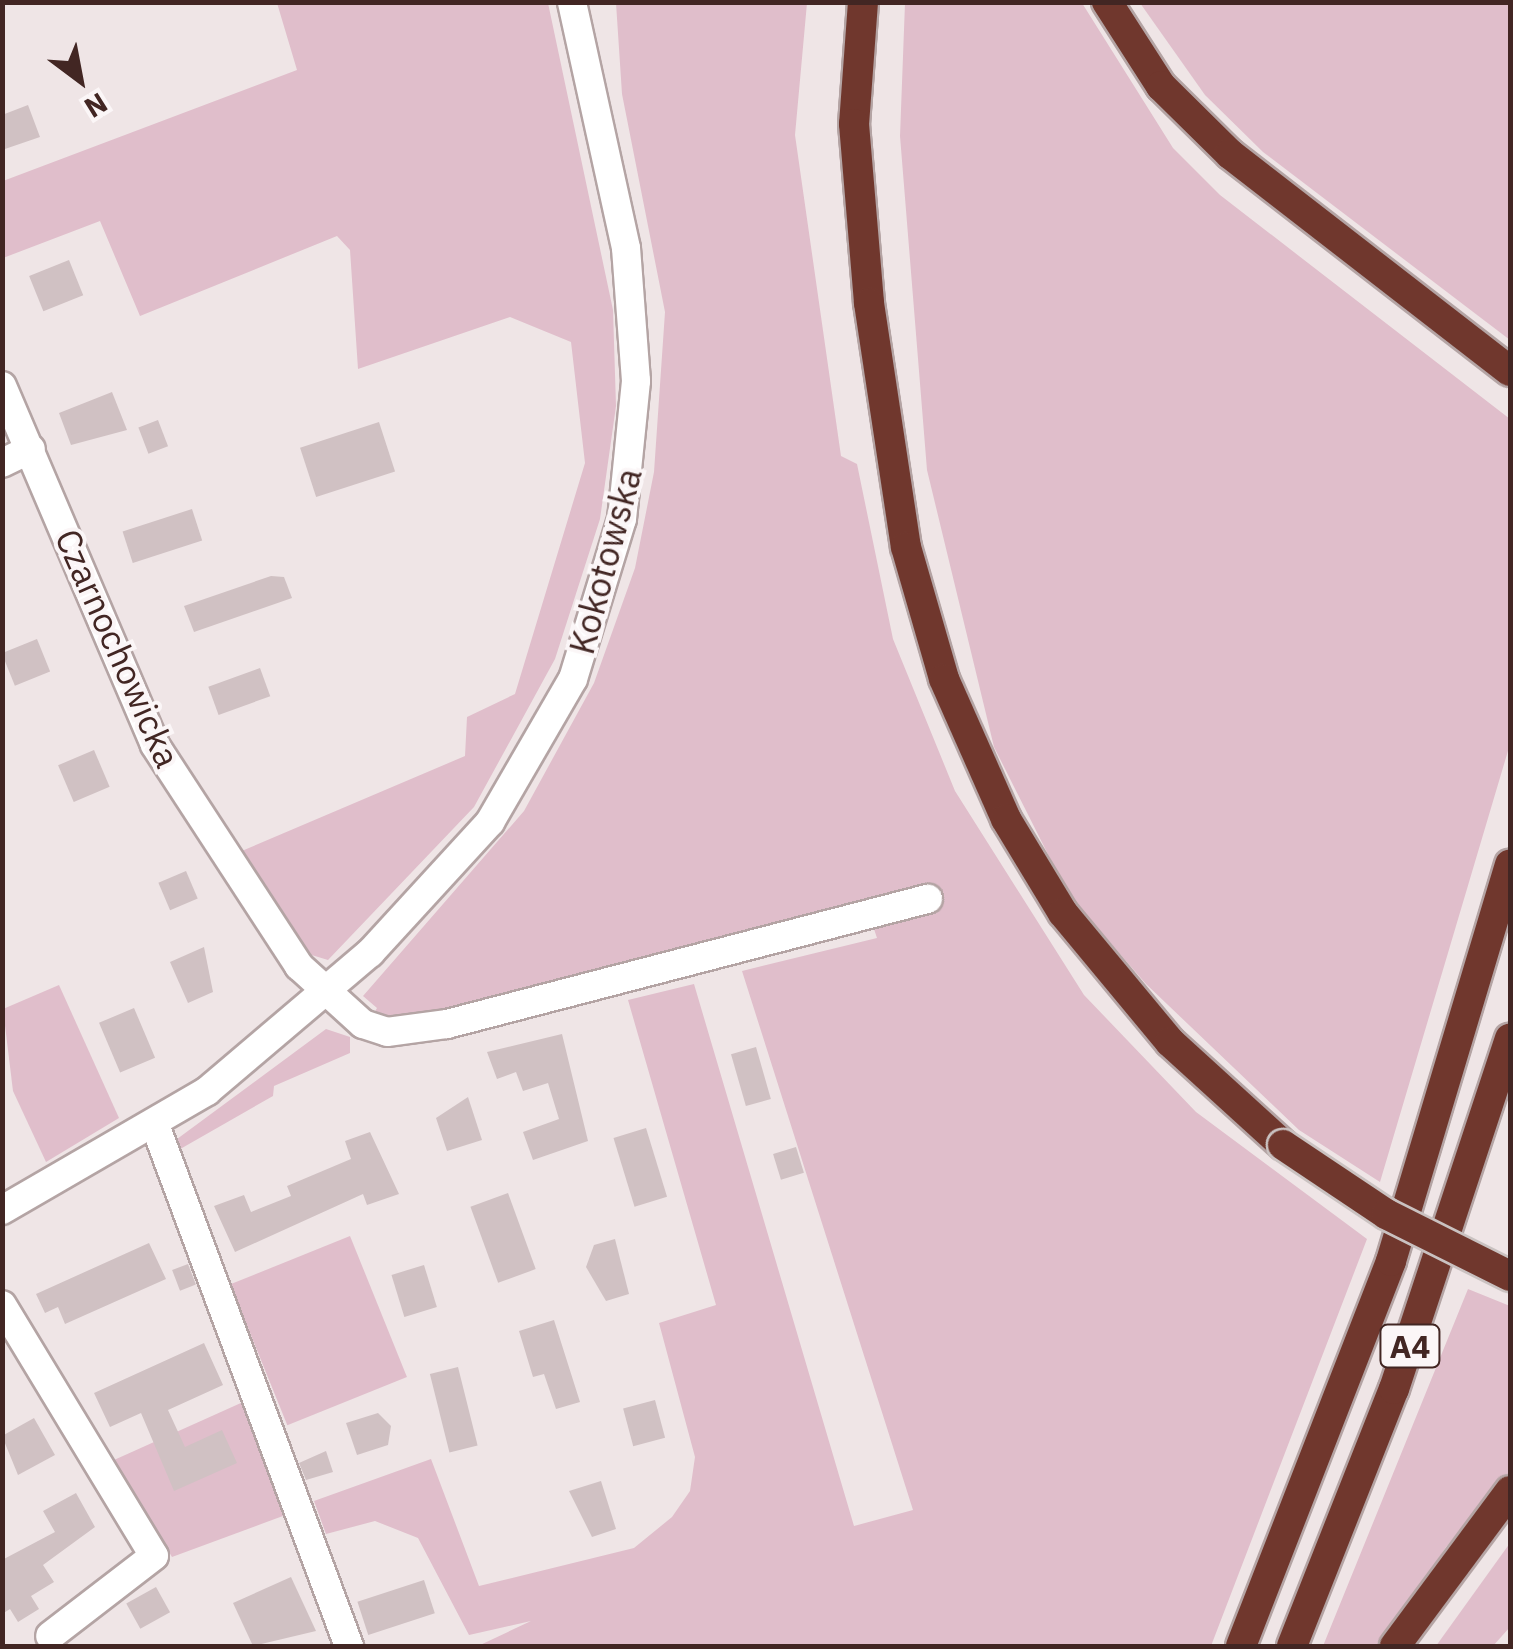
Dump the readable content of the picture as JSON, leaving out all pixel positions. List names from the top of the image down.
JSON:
{
  "streets": {
    "highway": ["A4"],
    "street": ["Kokotowska", "Czarnochowicka"]
  },
  "crossings": [
    ["Kokotowska", "Czarnochowicka"]
  ],
  "north": "bottom right"
}
